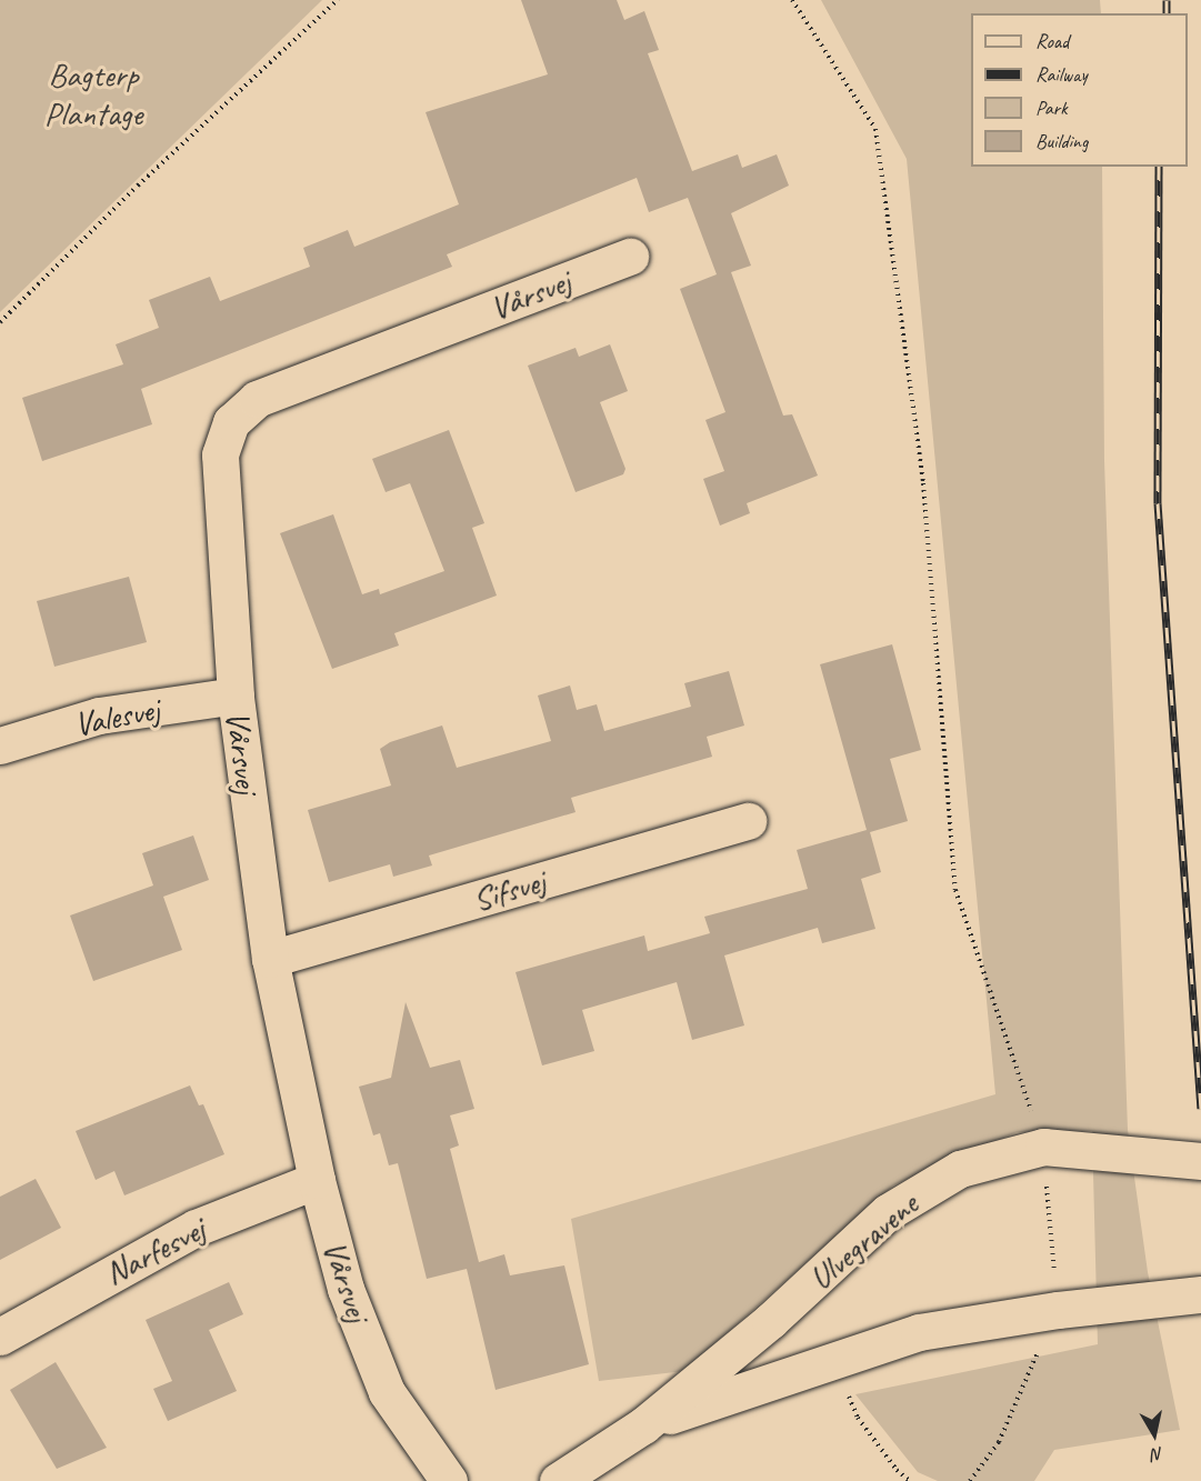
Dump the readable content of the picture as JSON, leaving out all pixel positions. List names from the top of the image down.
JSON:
{
  "streets": {
    "street": [
      "Vårsvej",
      "Valesvej",
      "Sifsvej",
      "Ulvegravene",
      "Narfesvej"
    ]
  },
  "crossings": [
    ["Vårsvej", "Valesvej"],
    ["Vårsvej", "Sifsvej"],
    ["Vårsvej", "Narfesvej"]
  ],
  "parks": ["Bagterp Plantage"],
  "legend": [
    "Road",
    "Railway",
    "Park",
    "Building"
  ],
  "north": "bottom"
}
